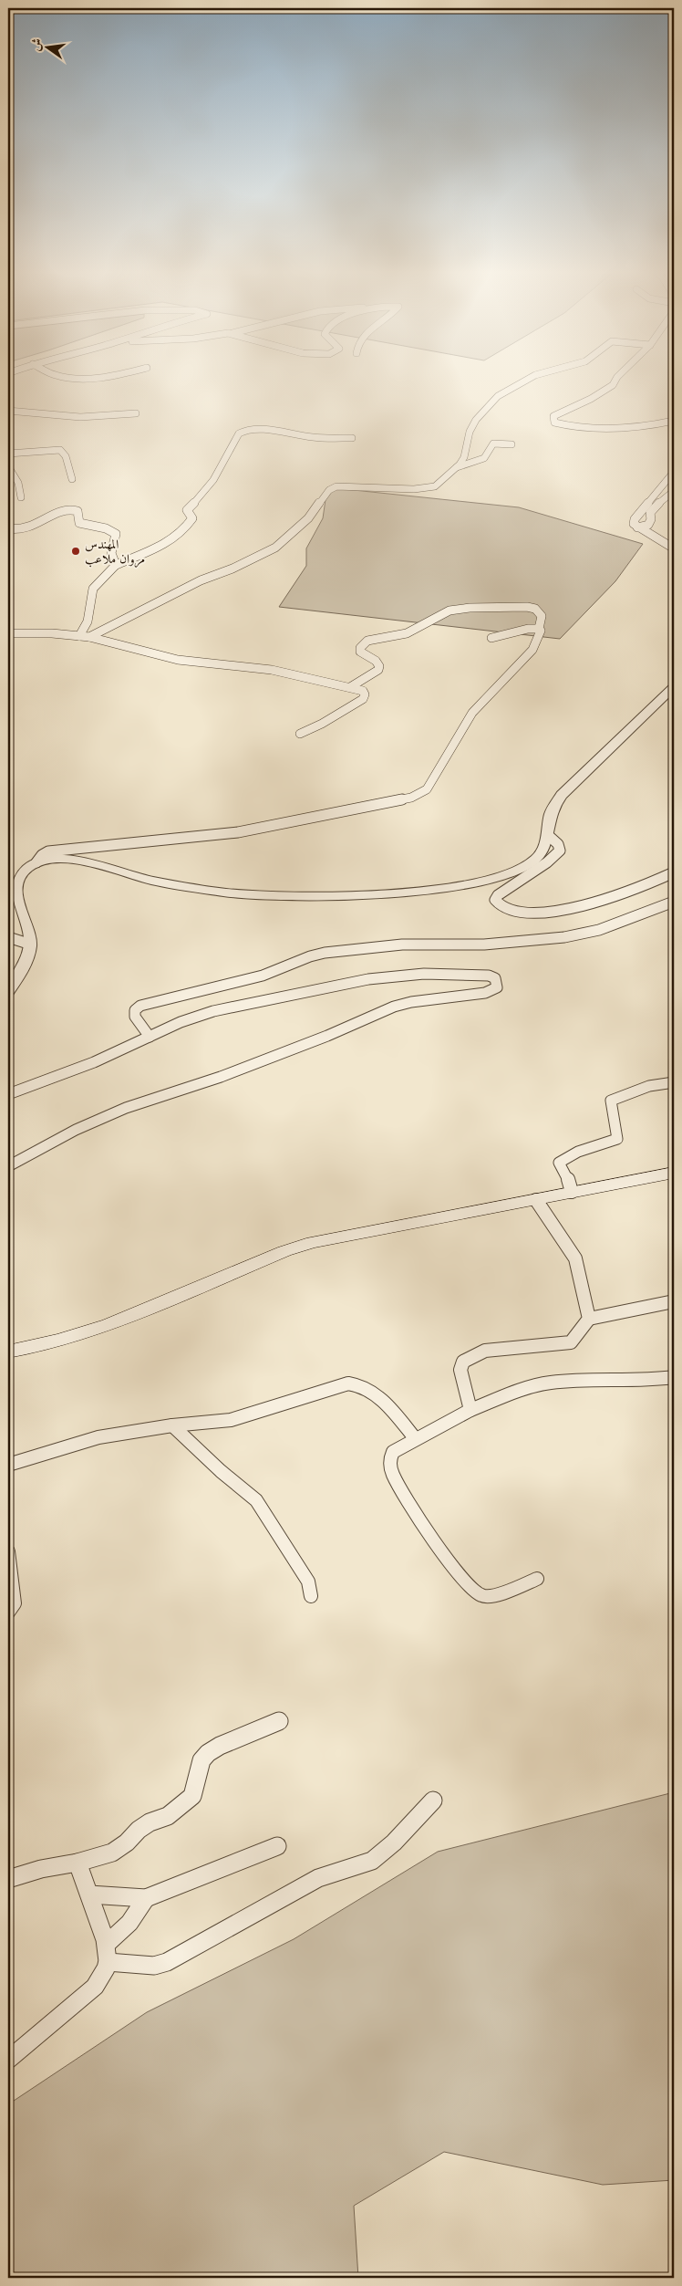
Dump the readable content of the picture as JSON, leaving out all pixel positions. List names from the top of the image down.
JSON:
{
  "places": ["المهندس مروان ملاعب"],
  "north": "left"
}
